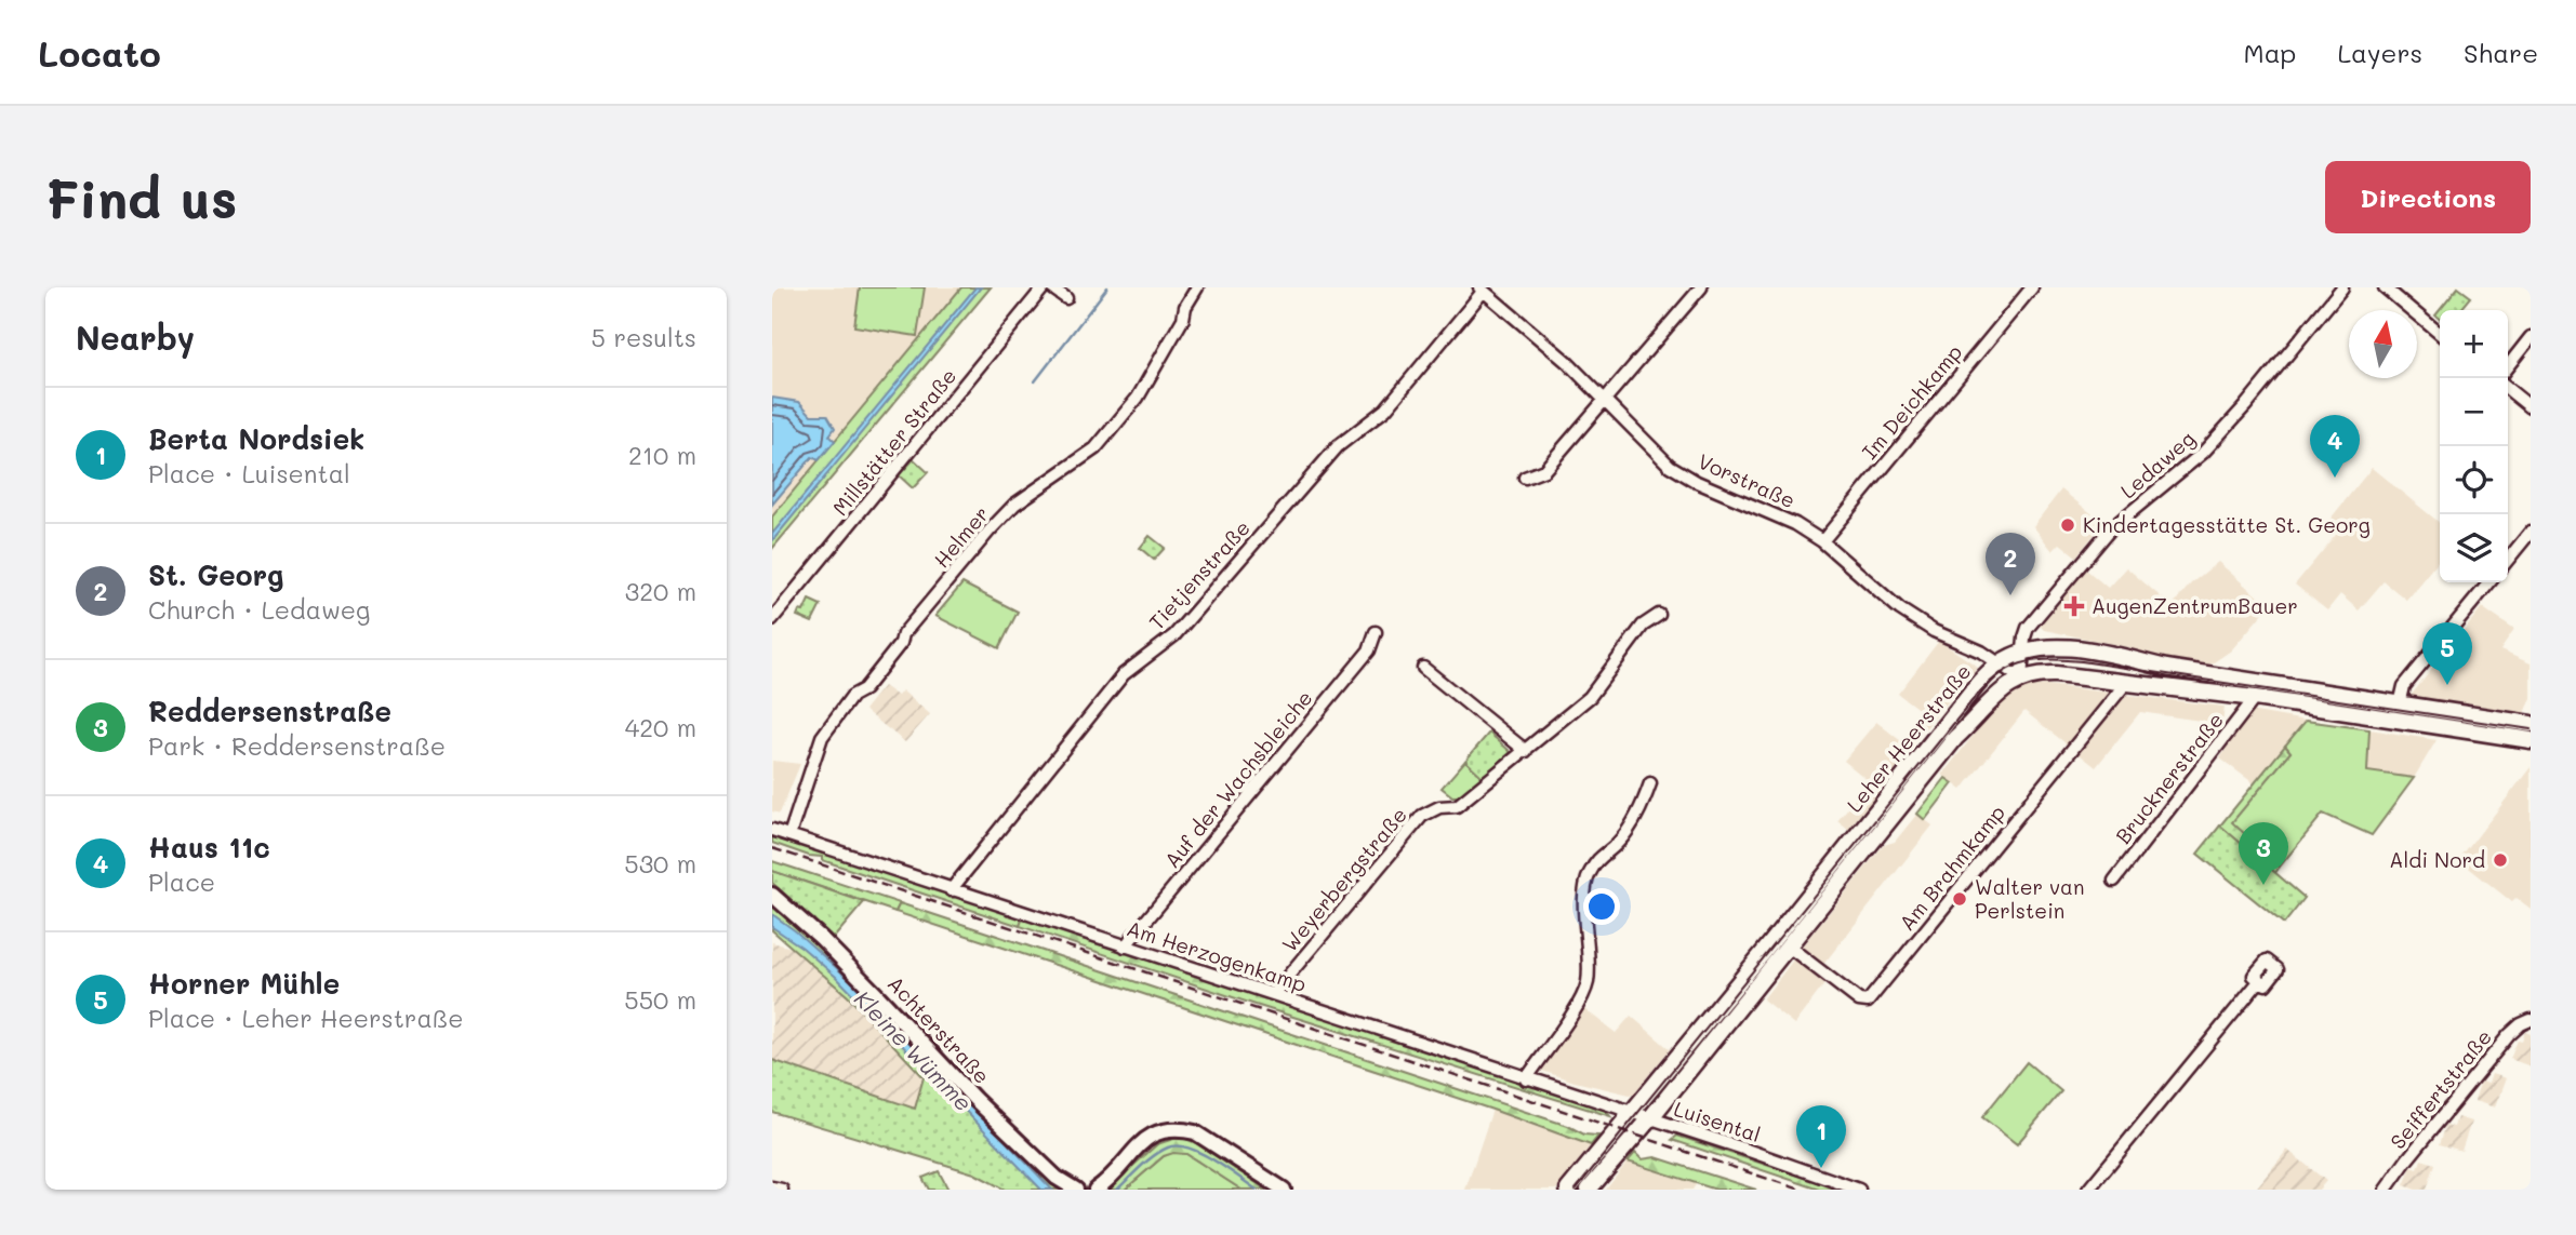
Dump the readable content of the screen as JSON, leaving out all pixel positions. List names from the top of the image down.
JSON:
{
  "streets": {
    "main road": ["Leher Heerstraße"],
    "street": [
      "Im Deichkamp",
      "Millstätter Straße",
      "Ledaweg",
      "Vorstraße",
      "Helmer",
      "Tietjenstraße",
      "Brucknerstraße",
      "Auf der Wachsbleiche",
      "Am Brahmkamp",
      "Weyerbergstraße",
      "Am Herzogenkamp",
      "Achterstraße",
      "Seiffertstraße",
      "Luisental"
    ]
  },
  "crossings": [
    ["Im Deichkamp", "Vorstraße"],
    ["Ledaweg", "Vorstraße"],
    ["Ledaweg", "Leher Heerstraße"],
    ["Vorstraße", "Tietjenstraße"],
    ["Vorstraße", "Leher Heerstraße"],
    ["Helmer", "Am Herzogenkamp"],
    ["Tietjenstraße", "Am Herzogenkamp"],
    ["Leher Heerstraße", "Am Brahmkamp"],
    ["Leher Heerstraße", "Am Herzogenkamp"],
    ["Leher Heerstraße", "Luisental"],
    ["Auf der Wachsbleiche", "Am Herzogenkamp"],
    ["Weyerbergstraße", "Am Herzogenkamp"],
    ["Am Herzogenkamp", "Luisental"]
  ],
  "water": ["Kleine Wümme"],
  "places": {
    "other": ["Kindertagesstätte St. Georg", "Aldi Nord", "Walter van Perlstein"],
    "health": ["AugenZentrumBauer"]
  },
  "north": "top",
  "page": {
    "header": "Locato",
    "nav": ["Map", "Layers", "Share"],
    "buttons": "Directions",
    "title": "Find us",
    "heading": ["Nearby", "5 results"],
    "map_buttons": ["+", "−"],
    "list": [
      {
        "mark": "1",
        "name": "Berta Nordsiek",
        "note": "Place · Luisental",
        "value": "210 m"
      },
      {
        "mark": "2",
        "name": "St. Georg",
        "note": "Church · Ledaweg",
        "value": "320 m"
      },
      {
        "mark": "3",
        "name": "Reddersenstraße",
        "note": "Park · Reddersenstraße",
        "value": "420 m"
      },
      {
        "mark": "4",
        "name": "Haus 11c",
        "note": "Place",
        "value": "530 m"
      },
      {
        "mark": "5",
        "name": "Horner Mühle",
        "note": "Place · Leher Heerstraße",
        "value": "550 m"
      }
    ],
    "pins": [
      "4",
      "2",
      "5",
      "3",
      "1"
    ]
  }
}
